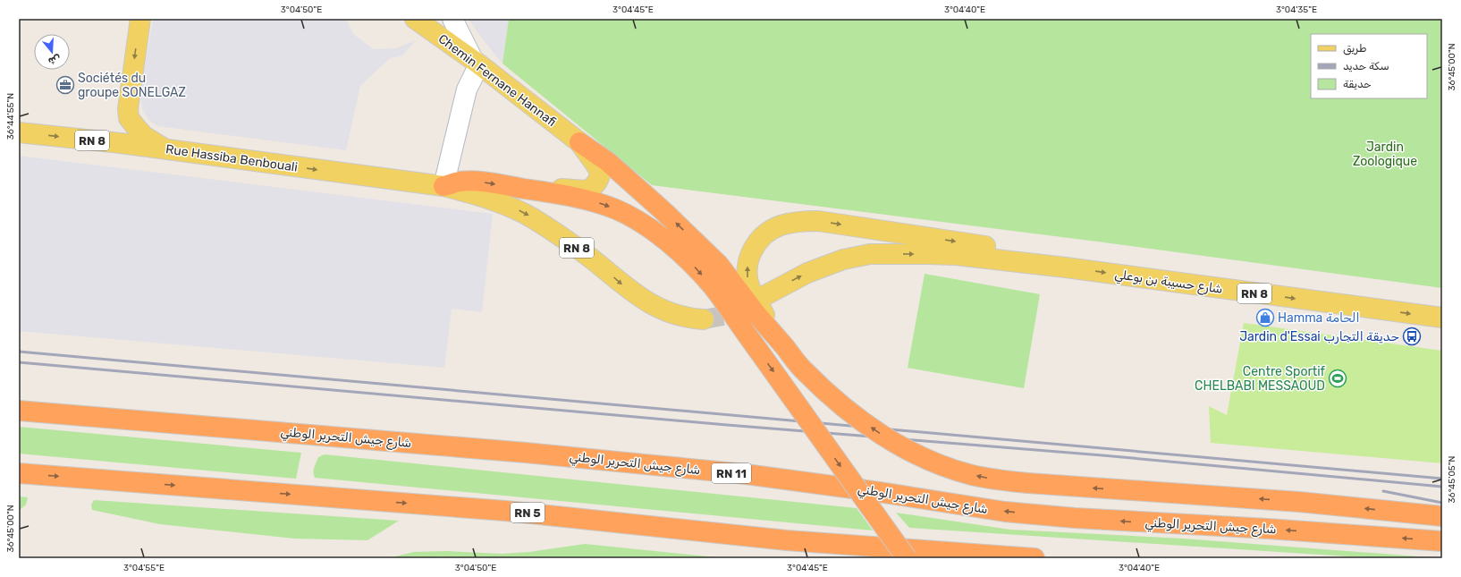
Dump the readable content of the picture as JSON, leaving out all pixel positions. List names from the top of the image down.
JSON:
{
  "streets": {
    "highway": ["شارع جيش التحرير الوطني", "RN 11", "RN 5"],
    "main road": [
      "Chemin Fernane Hannafi",
      "RN 8",
      "Rue Hassiba Benbouali",
      "شارع حسيبة بن بوعلي"
    ]
  },
  "crossings": [
    ["RN 8", "Rue Hassiba Benbouali"]
  ],
  "one_way": ["Rue Hassiba Benbouali", "شارع حسيبة بن بوعلي"],
  "parks": ["Jardin Zoologique"],
  "places": {
    "office": ["Sociétés du groupe SONELGAZ"],
    "shop": ["Hamma الحامة"],
    "bus stop": ["Jardin d'Essai حديقة التجارب"],
    "sports": ["Centre Sportif CHELBABI MESSAOUD"]
  },
  "legend": ["طريق", "سكة حديد", "حديقة"],
  "north": "bottom",
  "coordinates": [
    "3°04'50\"E",
    "3°04'45\"E",
    "3°04'40\"E",
    "3°04'35\"E",
    "36°45'00\"N",
    "36°44'55\"N",
    "36°45'05\"N",
    "3°04'55\"E"
  ]
}
